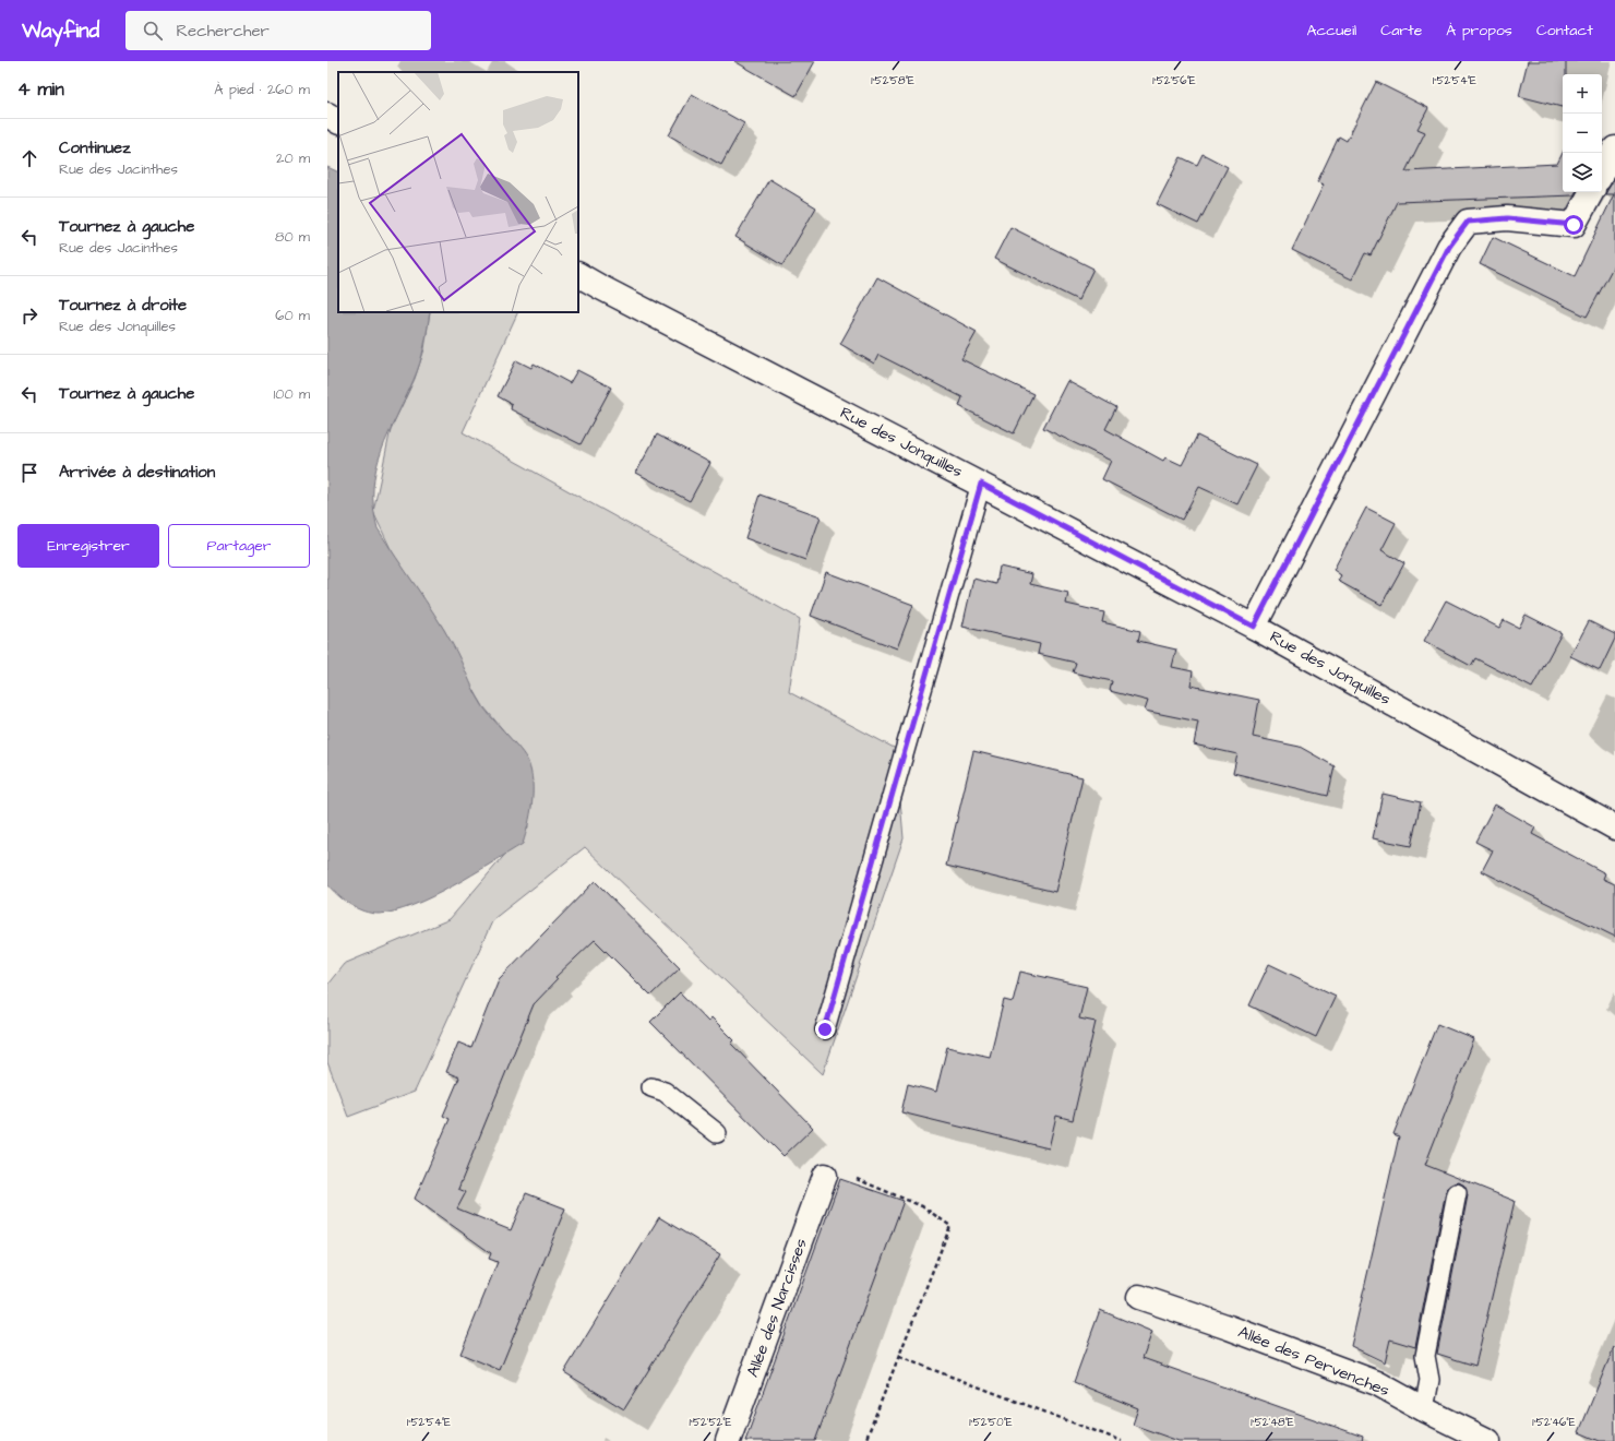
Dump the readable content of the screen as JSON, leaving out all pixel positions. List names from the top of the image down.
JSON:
{
  "streets": {
    "street": ["Rue des Jonquilles", "Allée des Narcisses", "Allée des Pervenches"]
  },
  "page": {
    "header": "Wayfind",
    "search": "Rechercher",
    "nav": [
      "Accueil",
      "Carte",
      "À propos",
      "Contact"
    ],
    "heading": ["4 min", "À pied · 260 m"],
    "map_buttons": ["+", "−"],
    "list": [
      ["Continuez", "Rue des Jacinthes", "20 m"],
      ["Tournez à gauche", "Rue des Jacinthes", "80 m"],
      ["Tournez à droite", "Rue des Jonquilles", "60 m"],
      ["Tournez à gauche", "100 m"],
      "Arrivée à destination"
    ],
    "buttons": ["Enregistrer", "Partager"]
  },
  "coordinates": [
    "1°52'58\"E",
    "1°52'56\"E",
    "1°52'54\"E",
    "1°52'52\"E",
    "1°52'50\"E",
    "1°52'48\"E",
    "1°52'46\"E"
  ]
}
